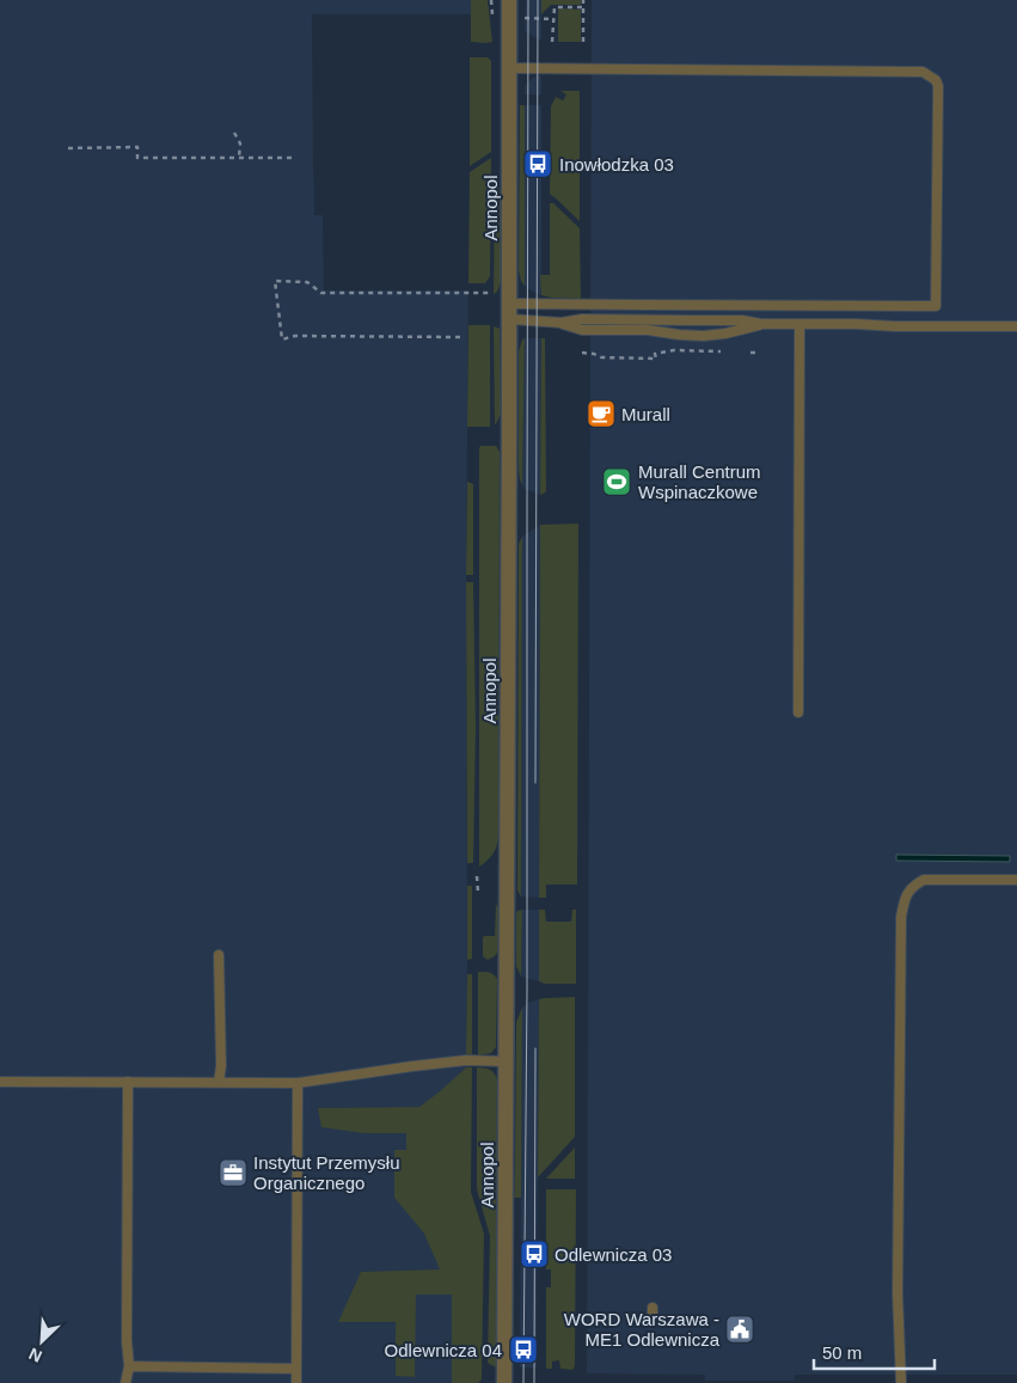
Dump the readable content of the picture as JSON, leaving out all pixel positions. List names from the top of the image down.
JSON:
{
  "streets": {
    "street": ["Annopol"]
  },
  "places": {
    "bus stop": ["Inowłodzka 03", "Odlewnicza 03", "Odlewnicza 04"],
    "cafe": ["Murall"],
    "sports": ["Murall Centrum Wspinaczkowe"],
    "office": ["Instytut Przemysłu Organicznego"],
    "public building": ["WORD Warszawa - ME1 Odlewnicza"]
  },
  "scale_bar": "50 m",
  "north": "bottom left"
}
